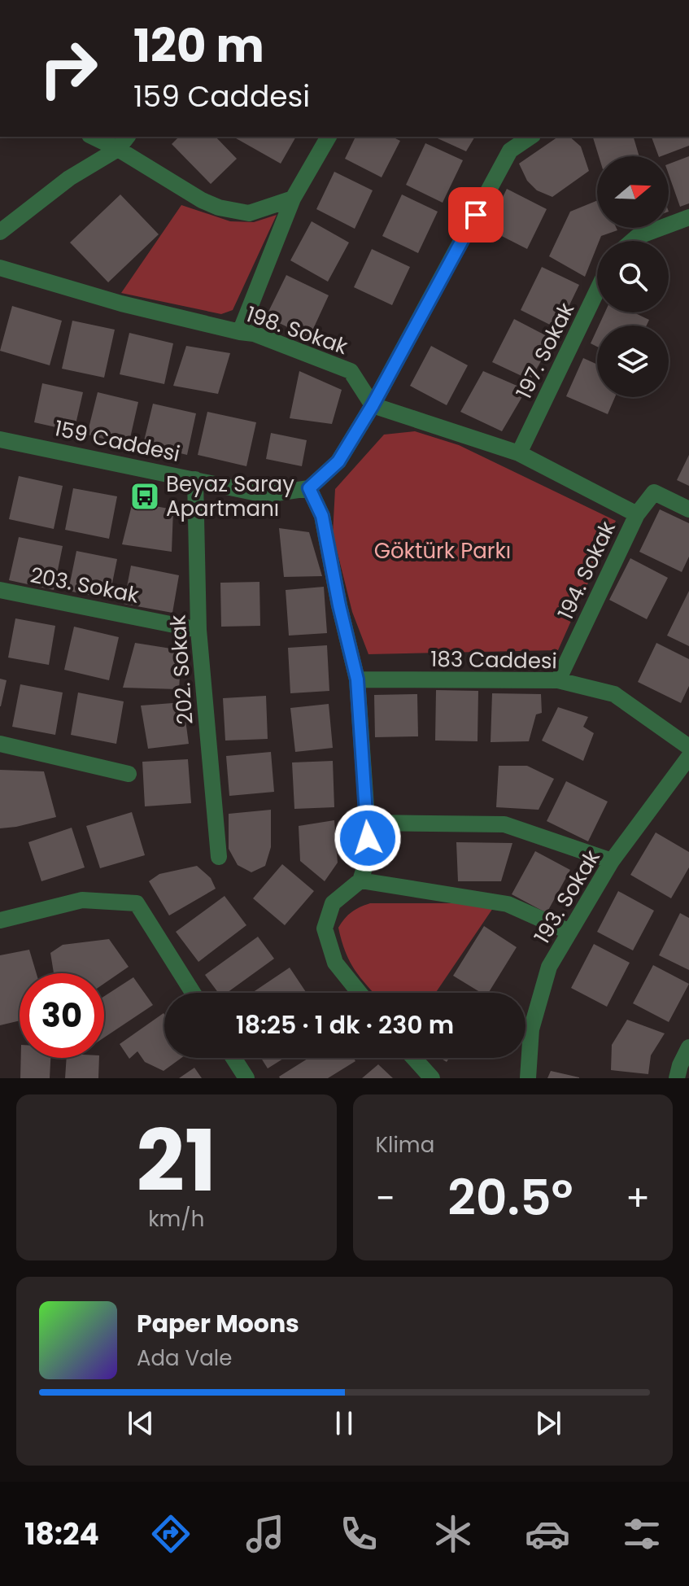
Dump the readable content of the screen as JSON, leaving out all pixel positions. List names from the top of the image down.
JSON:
{
  "streets": {
    "street": [
      "198. Sokak",
      "197. Sokak",
      "159 Caddesi",
      "194. Sokak",
      "203. Sokak",
      "183 Caddesi",
      "202. Sokak",
      "193. Sokak"
    ]
  },
  "crossings": [
    ["159 Caddesi", "202. Sokak"],
    ["194. Sokak", "183 Caddesi"],
    ["203. Sokak", "202. Sokak"]
  ],
  "parks": ["Göktürk Parkı"],
  "places": {
    "bus stop": ["Beyaz Saray Apartmanı"]
  },
  "north": "right",
  "page": {
    "turn": ["120 m", "159 Caddesi"],
    "limit": "30",
    "trip": "18:25 · 1 dk · 230 m",
    "tile": [
      ["21", "km/h"],
      "Klima"
    ],
    "heat": ["−", "20.5°", "+"],
    "song": ["Paper Moons", "Ada Vale"],
    "tabs": "18:24"
  }
}
